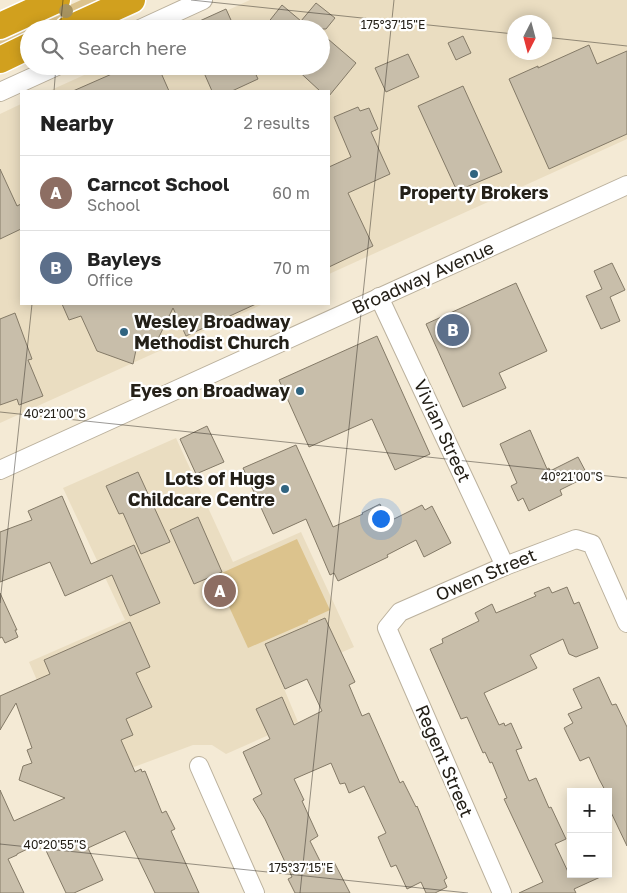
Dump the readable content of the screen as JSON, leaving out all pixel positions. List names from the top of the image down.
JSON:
{
  "streets": {
    "street": [
      "Broadway Avenue",
      "Vivian Street",
      "Owen Street",
      "Regent Street"
    ]
  },
  "crossings": [
    ["Broadway Avenue", "Vivian Street"],
    ["Vivian Street", "Owen Street"],
    ["Owen Street", "Regent Street"]
  ],
  "places": [
    "Property Brokers",
    "Wesley Broadway Methodist Church",
    "Eyes on Broadway",
    "Lots of Hugs Childcare Centre"
  ],
  "north": "bottom",
  "page": {
    "search": "Search here",
    "heading": ["Nearby", "2 results"],
    "list": [
      {
        "mark": "A",
        "name": "Carncot School",
        "note": "School",
        "value": "60 m"
      },
      {
        "mark": "B",
        "name": "Bayleys",
        "note": "Office",
        "value": "70 m"
      }
    ],
    "pins": ["B", "A"],
    "map_buttons": ["+", "−"]
  },
  "coordinates": ["175°37'15\"E", "40°21'00\"S", "40°20'55\"S"]
}
